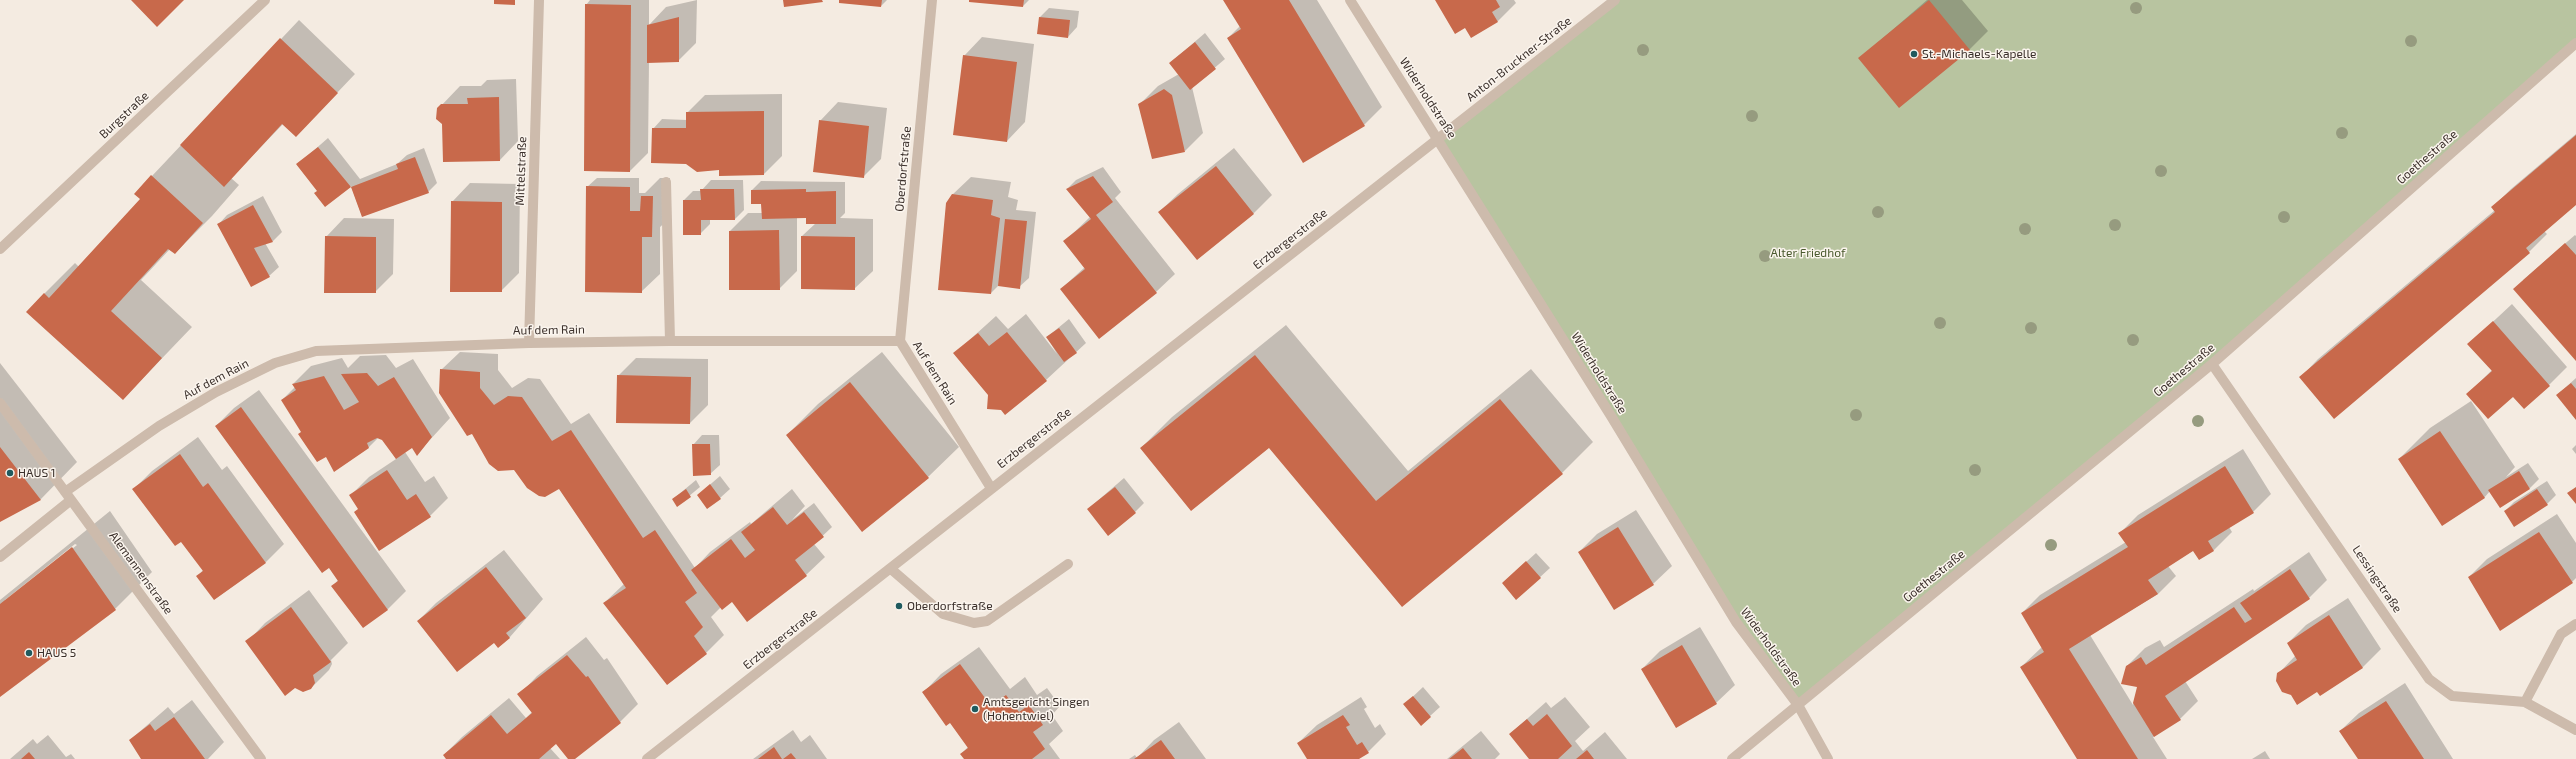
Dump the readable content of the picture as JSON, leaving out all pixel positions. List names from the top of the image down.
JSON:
{
  "streets": {
    "street": [
      "Anton-Bruckner-Straße",
      "Widerholdstraße",
      "Burgstraße",
      "Goethestraße",
      "Oberdorfstraße",
      "Mittelstraße",
      "Erzbergerstraße",
      "Auf dem Rain",
      "Alemannenstraße",
      "Lessingstraße"
    ]
  },
  "crossings": [
    ["Anton-Bruckner-Straße", "Widerholdstraße"],
    ["Anton-Bruckner-Straße", "Erzbergerstraße"],
    ["Widerholdstraße", "Goethestraße"],
    ["Widerholdstraße", "Erzbergerstraße"],
    ["Goethestraße", "Lessingstraße"],
    ["Oberdorfstraße", "Auf dem Rain"],
    ["Mittelstraße", "Auf dem Rain"],
    ["Erzbergerstraße", "Auf dem Rain"],
    ["Auf dem Rain", "Alemannenstraße"]
  ],
  "parks": ["Alter Friedhof"],
  "places": [
    "St.-Michaels-Kapelle",
    "HAUS 1",
    "Oberdorfstraße",
    "HAUS 5",
    "Amtsgericht Singen (Hohentwiel)"
  ]
}
